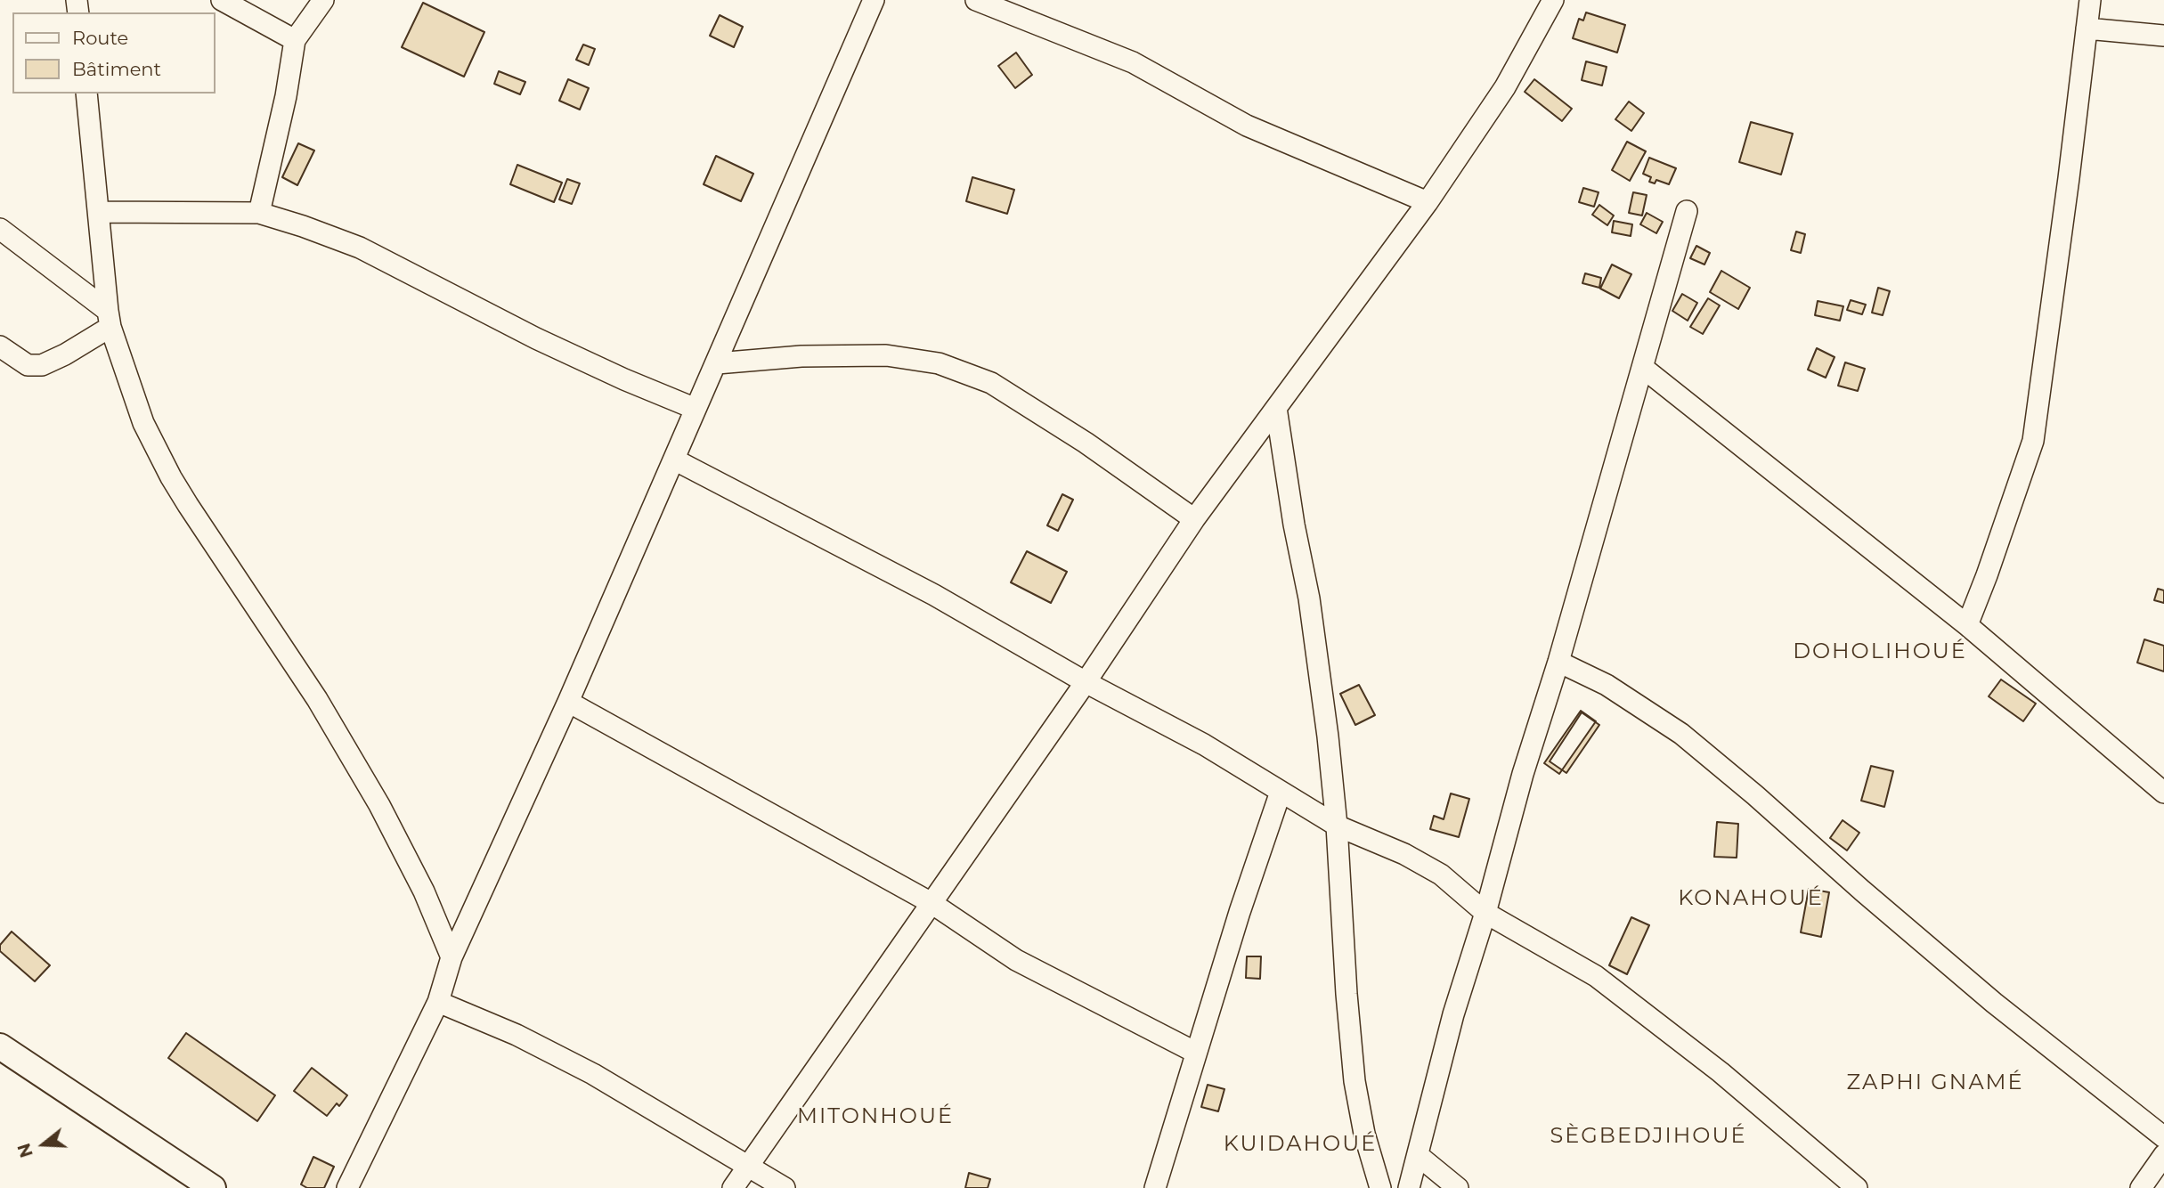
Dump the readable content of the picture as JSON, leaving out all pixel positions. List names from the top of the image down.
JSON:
{
  "districts": [
    "DOHOLIHOUÉ",
    "KONAHOUÉ",
    "ZAPHI GNAMÉ",
    "MITONHOUÉ",
    "SÈGBEDJIHOUÉ",
    "KUIDAHOUÉ"
  ],
  "legend": ["Route", "Bâtiment"],
  "north": "left"
}
